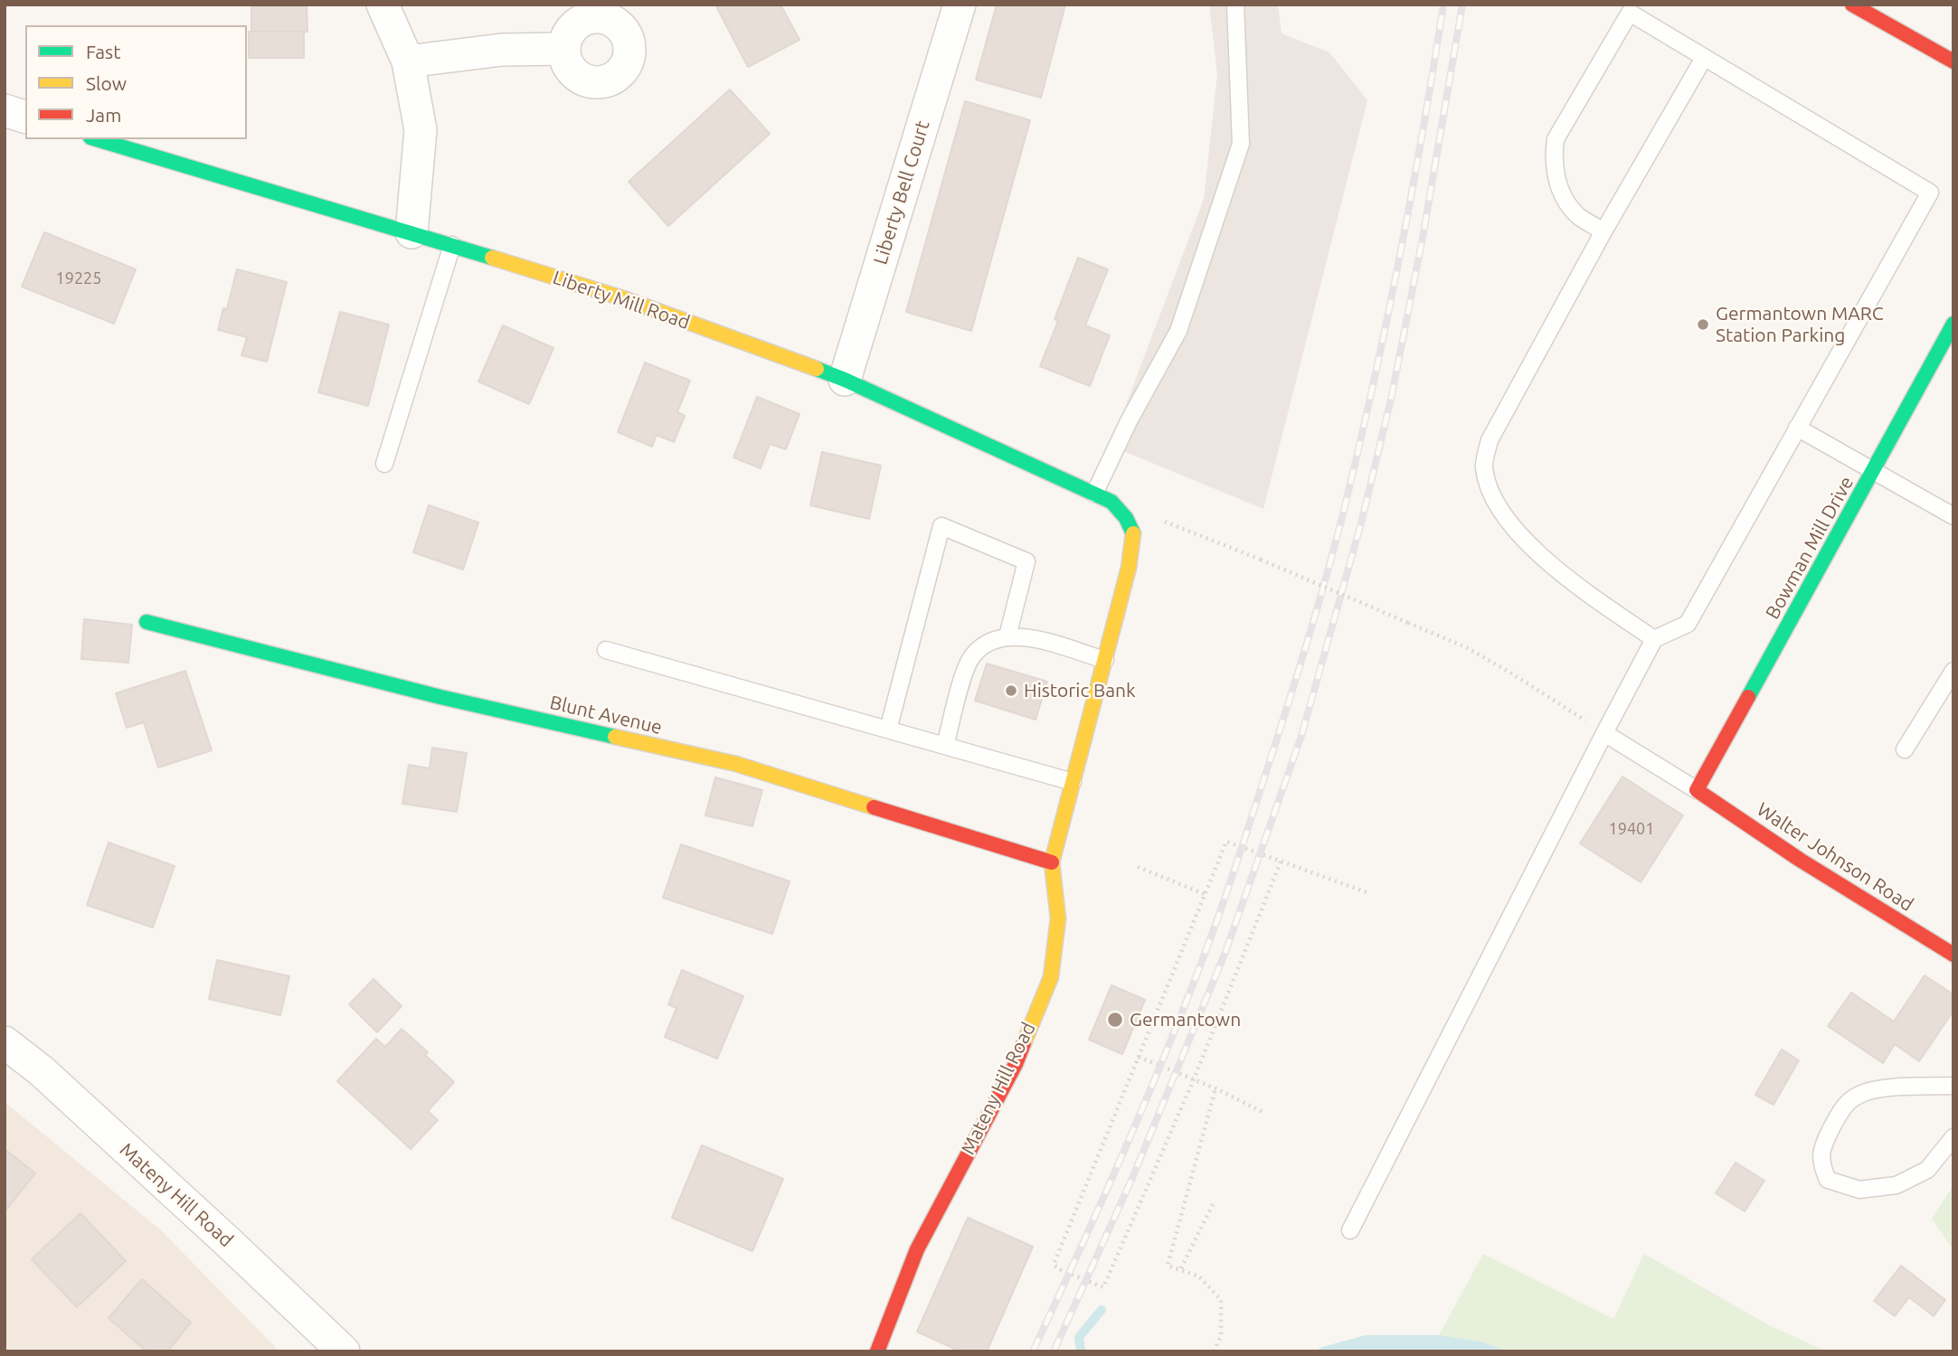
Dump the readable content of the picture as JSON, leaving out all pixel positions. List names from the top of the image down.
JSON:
{
  "streets": {
    "street": [
      "Liberty Bell Court",
      "Liberty Mill Road",
      "Bowman Mill Drive",
      "Blunt Avenue",
      "Walter Johnson Road",
      "Mateny Hill Road"
    ]
  },
  "crossings": [
    ["Liberty Bell Court", "Liberty Mill Road"],
    ["Liberty Mill Road", "Mateny Hill Road"],
    ["Bowman Mill Drive", "Walter Johnson Road"],
    ["Blunt Avenue", "Mateny Hill Road"]
  ],
  "places": ["Germantown MARC Station Parking", "Historic Bank", "Germantown"],
  "house_numbers": ["19225", "19401"],
  "legend": ["Fast", "Slow", "Jam"]
}
